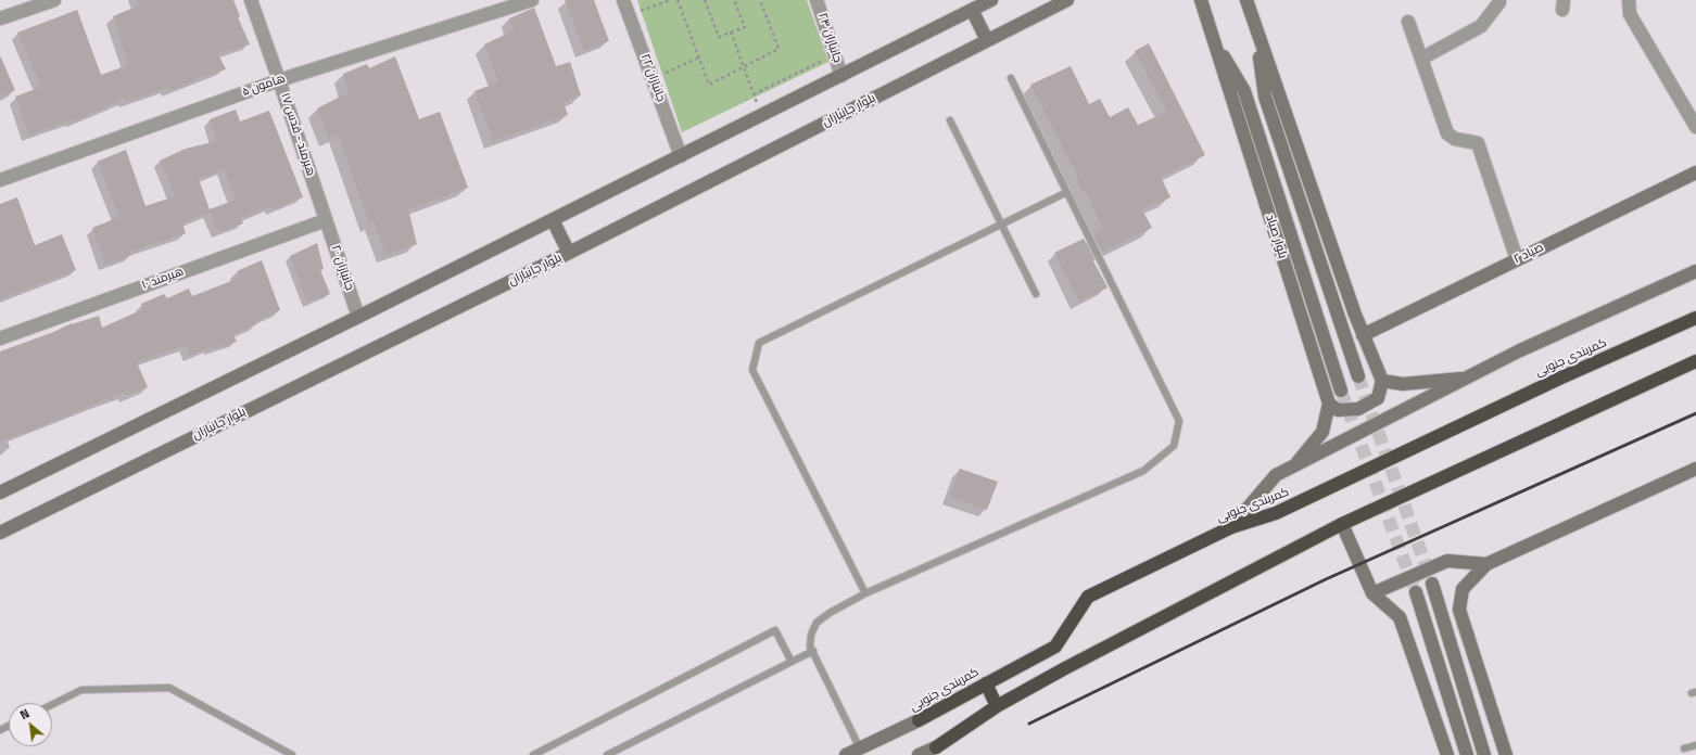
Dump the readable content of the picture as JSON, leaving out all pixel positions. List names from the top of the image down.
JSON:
{
  "streets": {
    "highway": ["کمربندی جنوبی"],
    "main road": ["بلوار جانبازان", "بلوار صیاد", "صیاد ۲"],
    "street": [
      "جانبازان ۲۴",
      "جانبازان ۲۲",
      "هامون ۵",
      "هیرمند - قدس ۱۷",
      "جانبازان ۲۰",
      "هیرمند ۱۰"
    ]
  },
  "crossings": [
    ["هامون ۵", "هیرمند - قدس ۱۷"],
    ["هیرمند - قدس ۱۷", "جانبازان ۲۰"],
    ["هیرمند - قدس ۱۷", "هیرمند ۱۰"],
    ["جانبازان ۲۰", "هیرمند ۱۰"]
  ],
  "north": "top left"
}
